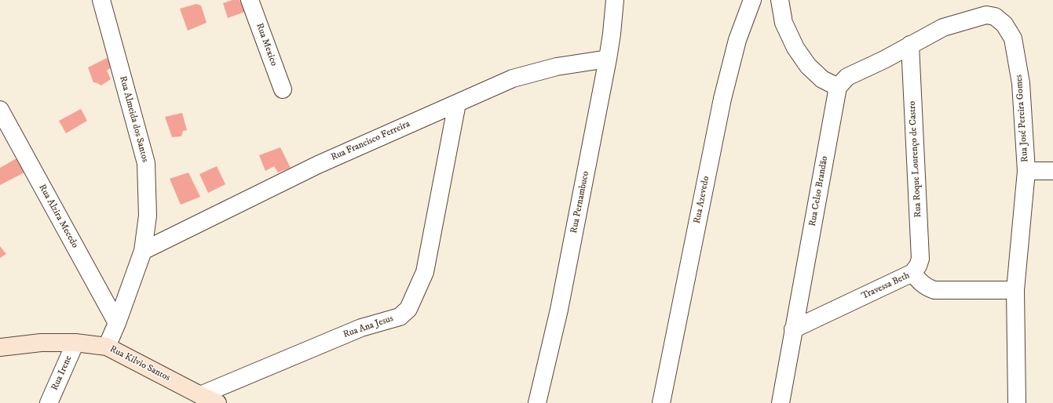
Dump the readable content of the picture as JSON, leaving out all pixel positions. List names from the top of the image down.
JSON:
{
  "streets": {
    "main road": ["Rua Kilvio Santos"],
    "street": [
      "Rua Mexico",
      "Rua José Pereira Gomes",
      "Rua Almeida dos Santos",
      "Rua Francisco Ferreira",
      "Rua Roque Lourenço de Castro",
      "Rua Celso Brandão",
      "Rua Azevedo",
      "Rua Pernambuco",
      "Rua Alzira Mecedo",
      "Travessa Beth",
      "Rua Ana Jesus",
      "Rua Irene"
    ]
  },
  "crossings": [
    ["Rua José Pereira Gomes", "Rua Roque Lourenço de Castro"],
    ["Rua José Pereira Gomes", "Rua Celso Brandão"],
    ["Rua José Pereira Gomes", "Travessa Beth"],
    ["Rua Almeida dos Santos", "Rua Francisco Ferreira"],
    ["Rua Almeida dos Santos", "Rua Alzira Mecedo"],
    ["Rua Almeida dos Santos", "Rua Kilvio Santos"],
    ["Rua Francisco Ferreira", "Rua Pernambuco"],
    ["Rua Francisco Ferreira", "Rua Ana Jesus"],
    ["Rua Roque Lourenço de Castro", "Travessa Beth"],
    ["Rua Celso Brandão", "Travessa Beth"],
    ["Rua Ana Jesus", "Rua Kilvio Santos"],
    ["Rua Kilvio Santos", "Rua Irene"]
  ]
}
